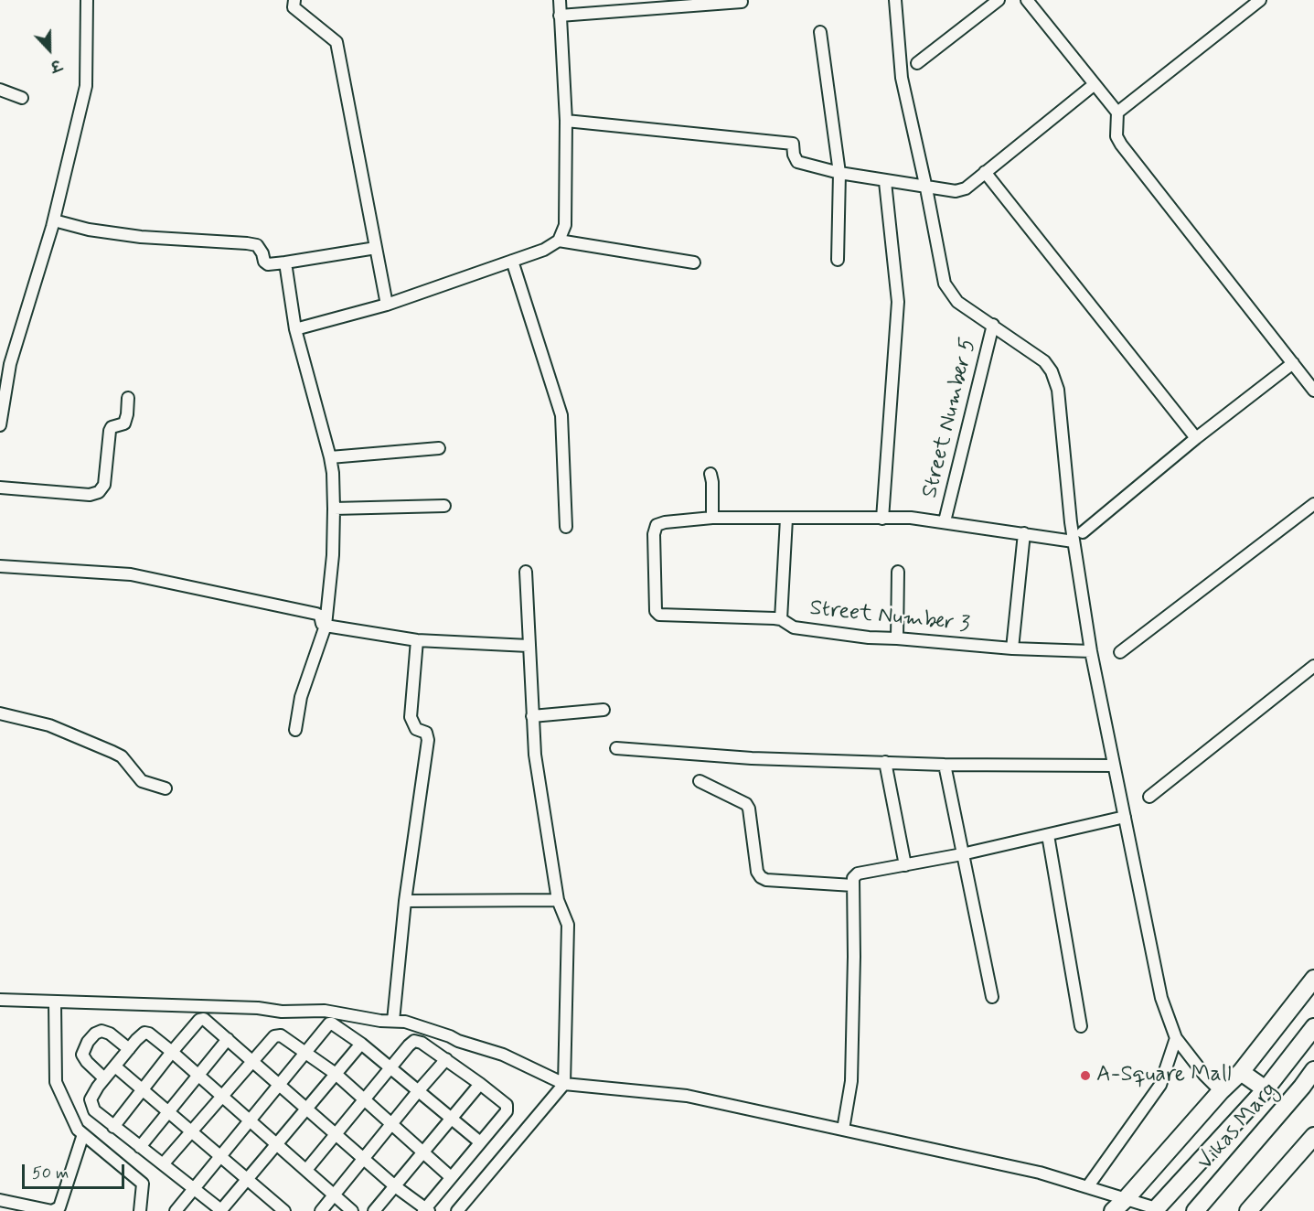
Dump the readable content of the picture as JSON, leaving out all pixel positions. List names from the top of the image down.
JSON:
{
  "streets": {
    "street": ["Street Number 5", "Street Number 3", "Vikas Marg"]
  },
  "places": ["A-Square Mall"],
  "scale_bar": "50 m",
  "north": "bottom"
}
